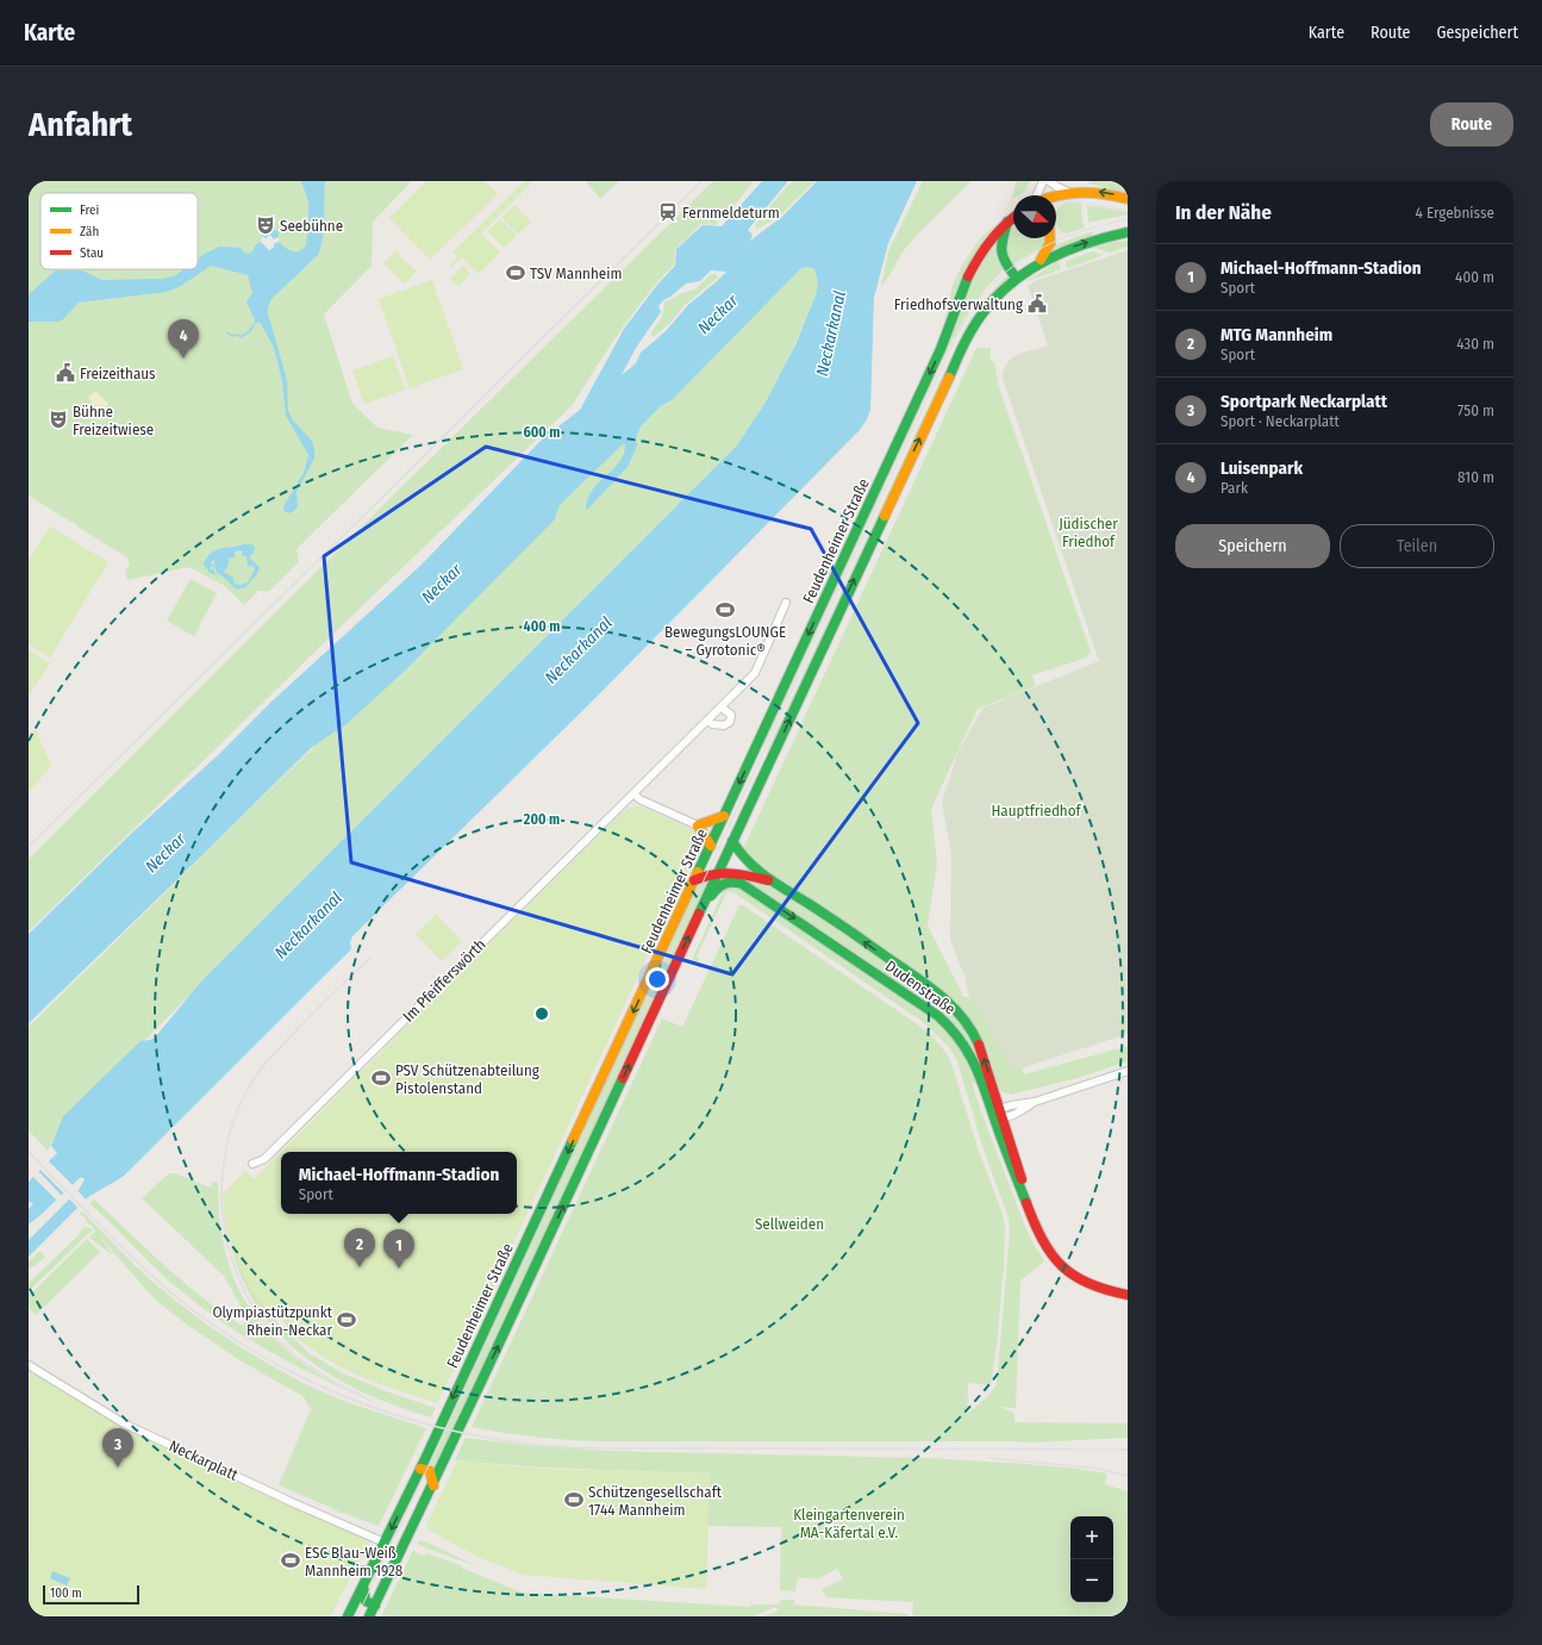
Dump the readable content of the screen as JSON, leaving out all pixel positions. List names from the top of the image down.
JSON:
{
  "streets": {
    "main road": ["Feudenheimer Straße", "Dudenstraße"],
    "street": ["Im Pfeifferswörth", "Neckarplatt"]
  },
  "crossings": [
    ["Feudenheimer Straße", "Dudenstraße"],
    ["Feudenheimer Straße", "Neckarplatt"]
  ],
  "water": ["Neckar", "Neckarkanal"],
  "parks": [
    "Jüdischer Friedhof",
    "Hauptfriedhof",
    "Sellweiden",
    "Kleingartenverein MA-Käfertal e.V."
  ],
  "places": {
    "station": ["Fernmeldeturm"],
    "theatre": ["Seebühne", "Bühne Freizeitwiese"],
    "sports": [
      "TSV Mannheim",
      "BewegungsLOUNGE – Gyrotonic®",
      "PSV Schützenabteilung Pistolenstand",
      "Olympiastützpunkt Rhein-Neckar",
      "Schützengesellschaft 1744 Mannheim",
      "ESC Blau-Weiß Mannheim 1928"
    ],
    "public building": ["Friedhofsverwaltung", "Freizeithaus"]
  },
  "legend": ["Frei", "Zäh", "Stau"],
  "scale_bar": "100 m",
  "north": "right",
  "page": {
    "header": "Karte",
    "nav": ["Karte", "Route", "Gespeichert"],
    "buttons": [
      "Route",
      ["Speichern", "Teilen"]
    ],
    "title": "Anfahrt",
    "heading": ["In der Nähe", "4 Ergebnisse"],
    "list": [
      {
        "mark": "1",
        "name": "Michael-Hoffmann-Stadion",
        "note": "Sport",
        "value": "400 m"
      },
      {
        "mark": "2",
        "name": "MTG Mannheim",
        "note": "Sport",
        "value": "430 m"
      },
      {
        "mark": "3",
        "name": "Sportpark Neckarplatt",
        "note": "Sport · Neckarplatt",
        "value": "750 m"
      },
      {
        "mark": "4",
        "name": "Luisenpark",
        "note": "Park",
        "value": "810 m"
      }
    ],
    "pins": [
      "4",
      "2",
      "1",
      "3"
    ],
    "popup": ["Michael-Hoffmann-Stadion", "Sport"],
    "map_buttons": ["+", "−"],
    "scale": "100 m"
  },
  "rings": ["600 m", "400 m", "200 m"]
}
